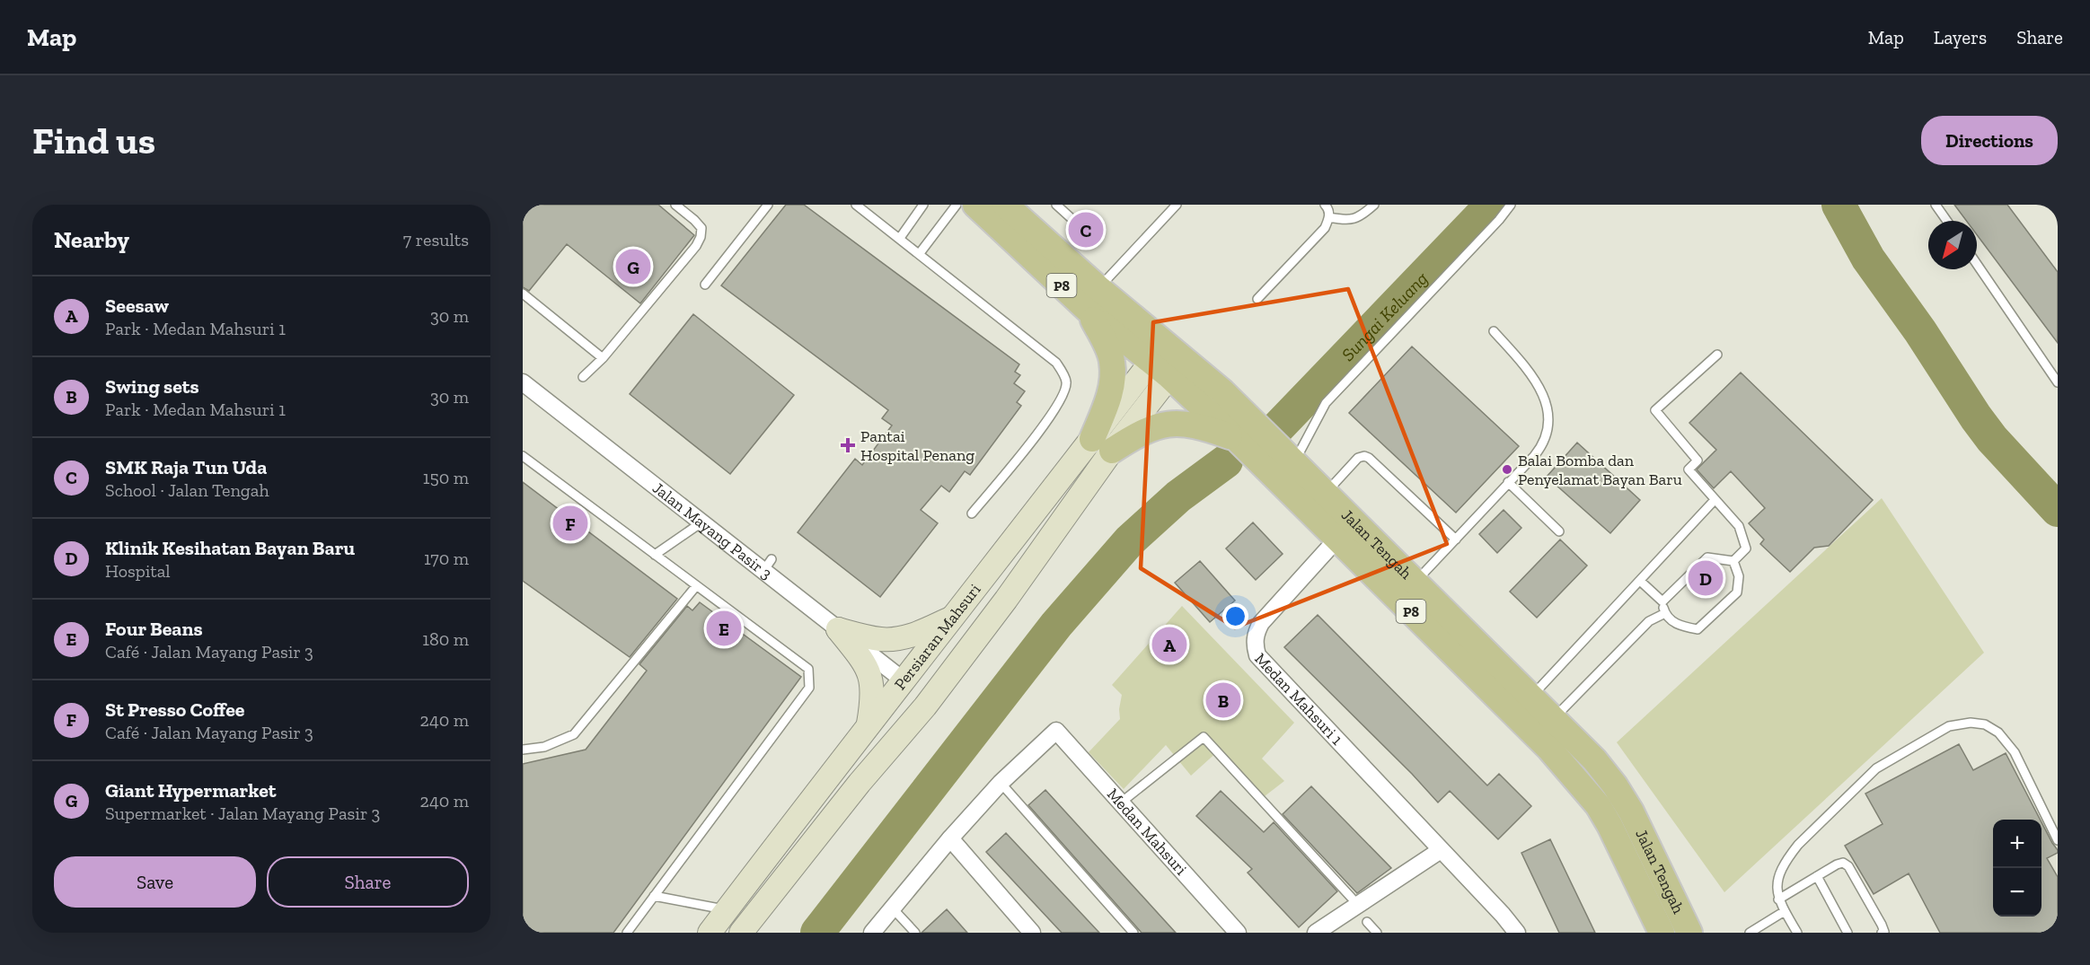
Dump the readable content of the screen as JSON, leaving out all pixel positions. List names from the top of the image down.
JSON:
{
  "streets": {
    "main road": ["P8", "Jalan Tengah"],
    "street": [
      "Jalan Mayang Pasir 3",
      "Persiaran Mahsuri",
      "Medan Mahsuri 1",
      "Medan Mahsuri"
    ]
  },
  "crossings": [
    ["Jalan Mayang Pasir 3", "Persiaran Mahsuri"],
    ["Jalan Tengah", "Persiaran Mahsuri"],
    ["Jalan Tengah", "Medan Mahsuri 1"]
  ],
  "water": ["Sungai Keluang"],
  "places": {
    "health": ["Pantai Hospital Penang"],
    "other": ["Balai Bomba dan Penyelamat Bayan Baru"]
  },
  "north": "bottom left",
  "page": {
    "header": "Map",
    "nav": ["Map", "Layers", "Share"],
    "buttons": [
      "Directions",
      ["Save", "Share"]
    ],
    "title": "Find us",
    "heading": ["Nearby", "7 results"],
    "pins": [
      "C",
      "G",
      "F",
      "D",
      "E",
      "A",
      "B"
    ],
    "list": [
      {
        "mark": "A",
        "name": "Seesaw",
        "note": "Park · Medan Mahsuri 1",
        "value": "30 m"
      },
      {
        "mark": "B",
        "name": "Swing sets",
        "note": "Park · Medan Mahsuri 1",
        "value": "30 m"
      },
      {
        "mark": "C",
        "name": "SMK Raja Tun Uda",
        "note": "School · Jalan Tengah",
        "value": "150 m"
      },
      {
        "mark": "D",
        "name": "Klinik Kesihatan Bayan Baru",
        "note": "Hospital",
        "value": "170 m"
      },
      {
        "mark": "E",
        "name": "Four Beans",
        "note": "Café · Jalan Mayang Pasir 3",
        "value": "180 m"
      },
      {
        "mark": "F",
        "name": "St Presso Coffee",
        "note": "Café · Jalan Mayang Pasir 3",
        "value": "240 m"
      },
      {
        "mark": "G",
        "name": "Giant Hypermarket",
        "note": "Supermarket · Jalan Mayang Pasir 3",
        "value": "240 m"
      }
    ],
    "map_buttons": ["+", "−"]
  }
}
